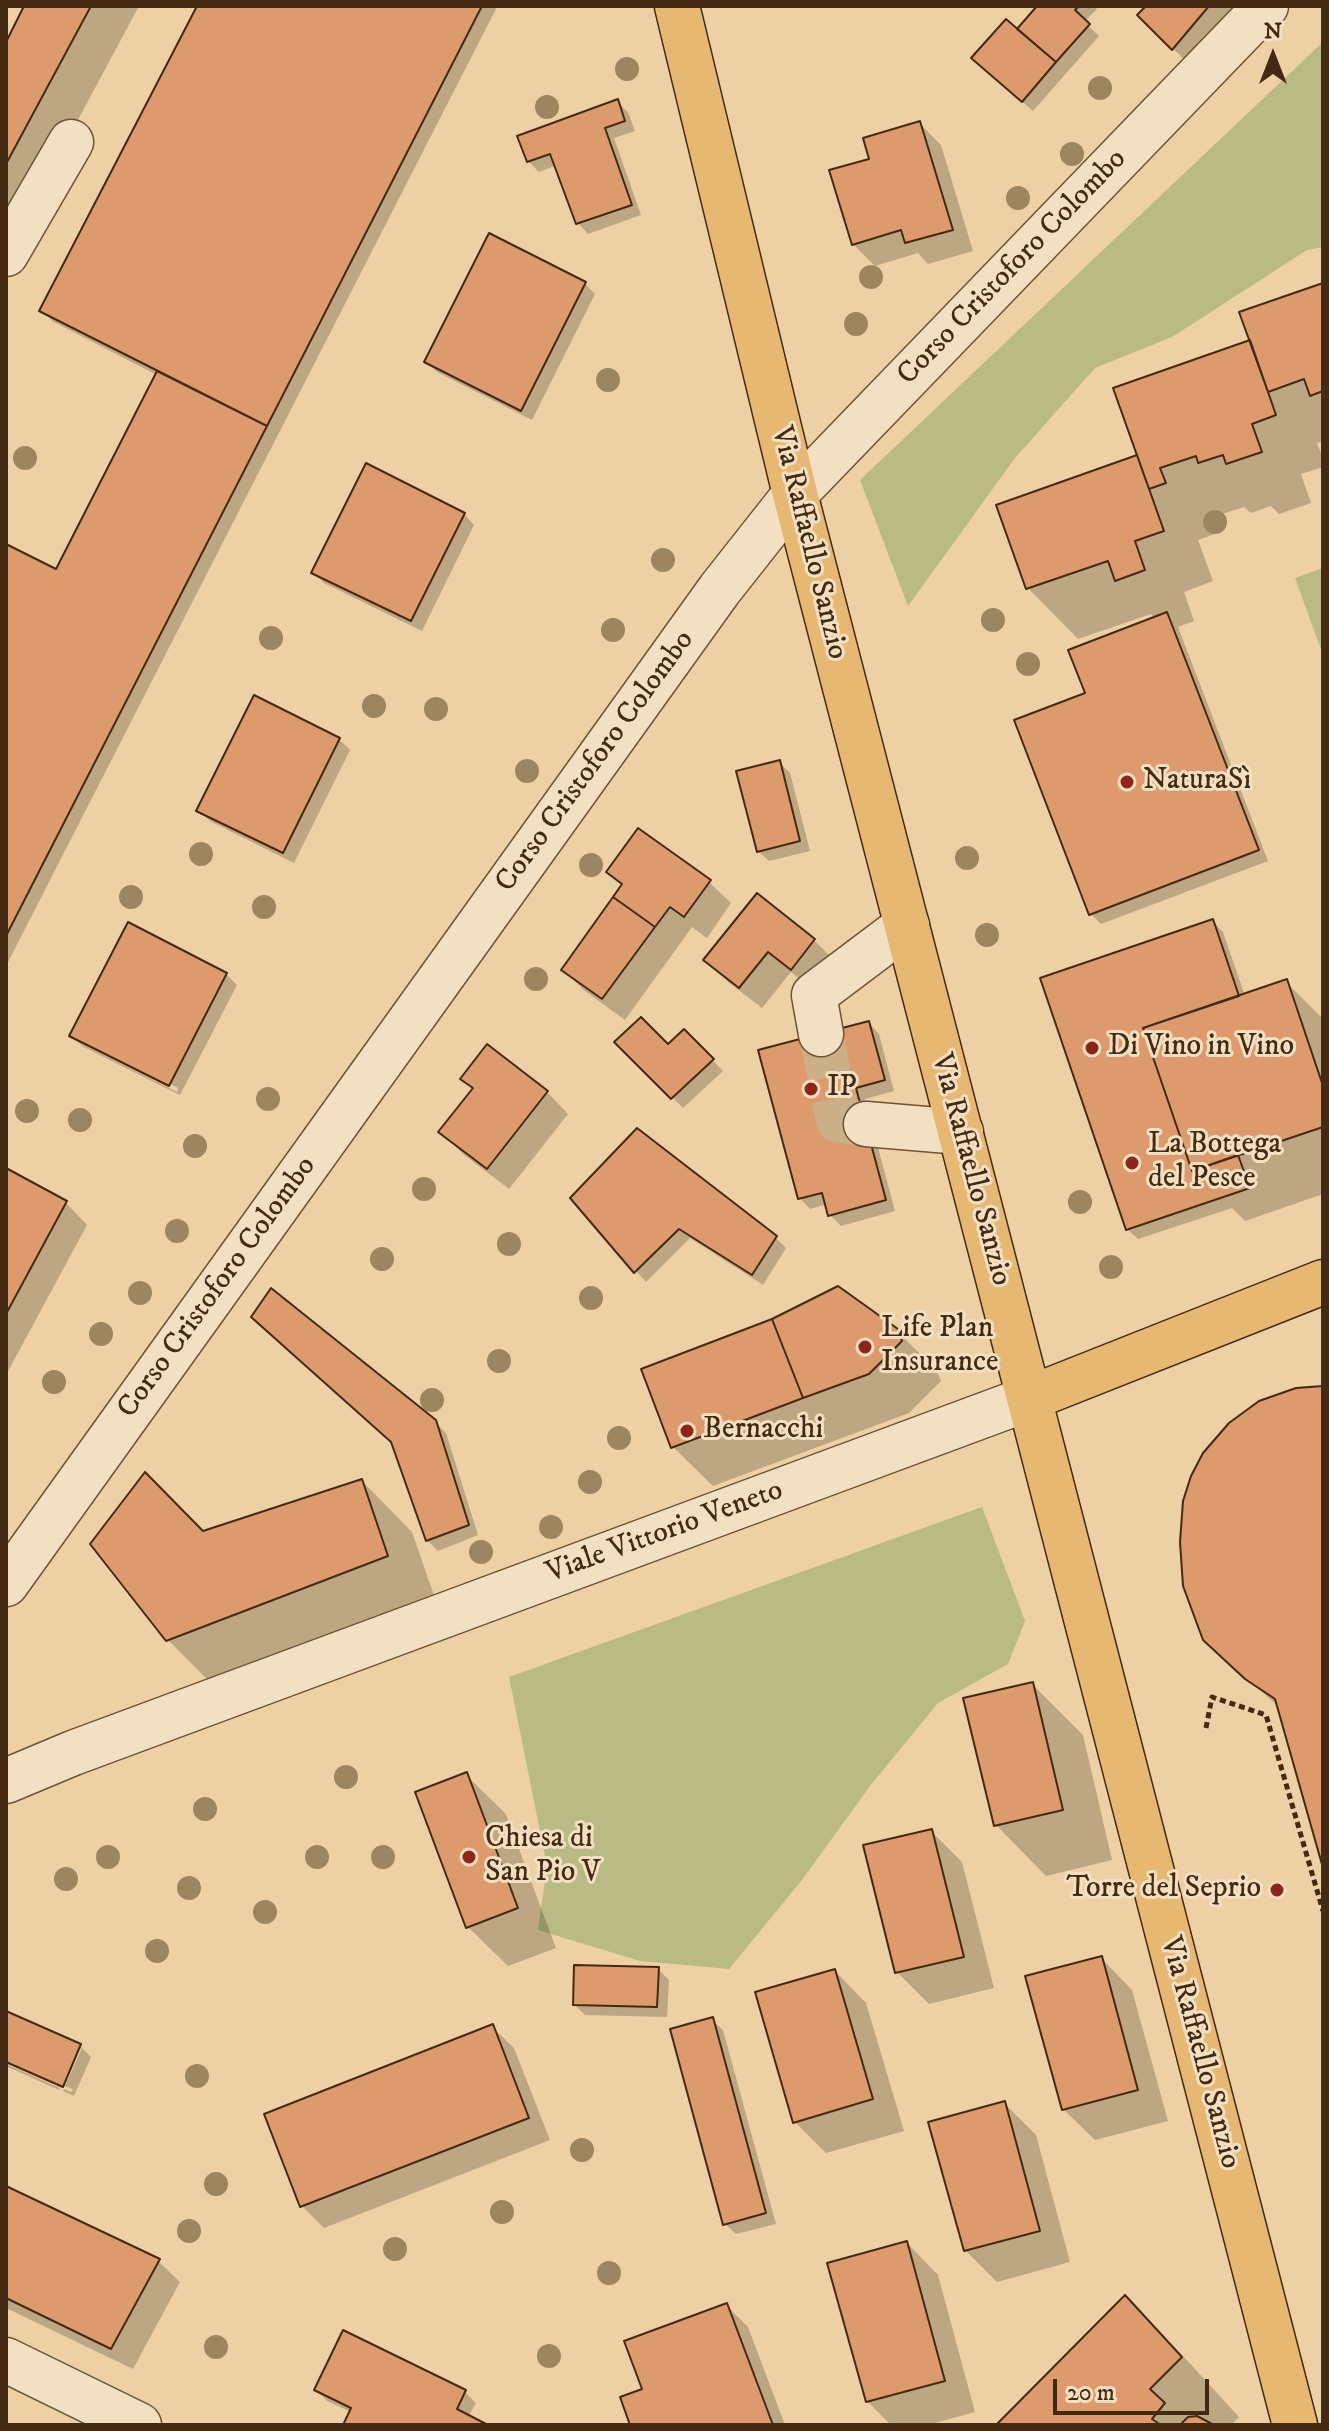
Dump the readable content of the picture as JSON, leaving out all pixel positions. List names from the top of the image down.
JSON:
{
  "streets": {
    "main road": ["Via Raffaello Sanzio", "Viale Vittorio Veneto"],
    "street": ["Corso Cristoforo Colombo"]
  },
  "crossings": [
    ["Corso Cristoforo Colombo", "Via Raffaello Sanzio"],
    ["Via Raffaello Sanzio", "Viale Vittorio Veneto"]
  ],
  "places": [
    "NaturaSì",
    "Di Vino in Vino",
    "IP",
    "La Bottega del Pesce",
    "Life Plan Insurance",
    "Bernacchi",
    "Chiesa di San Pio V",
    "Torre del Seprio"
  ],
  "scale_bar": "20 m",
  "north": "top"
}
